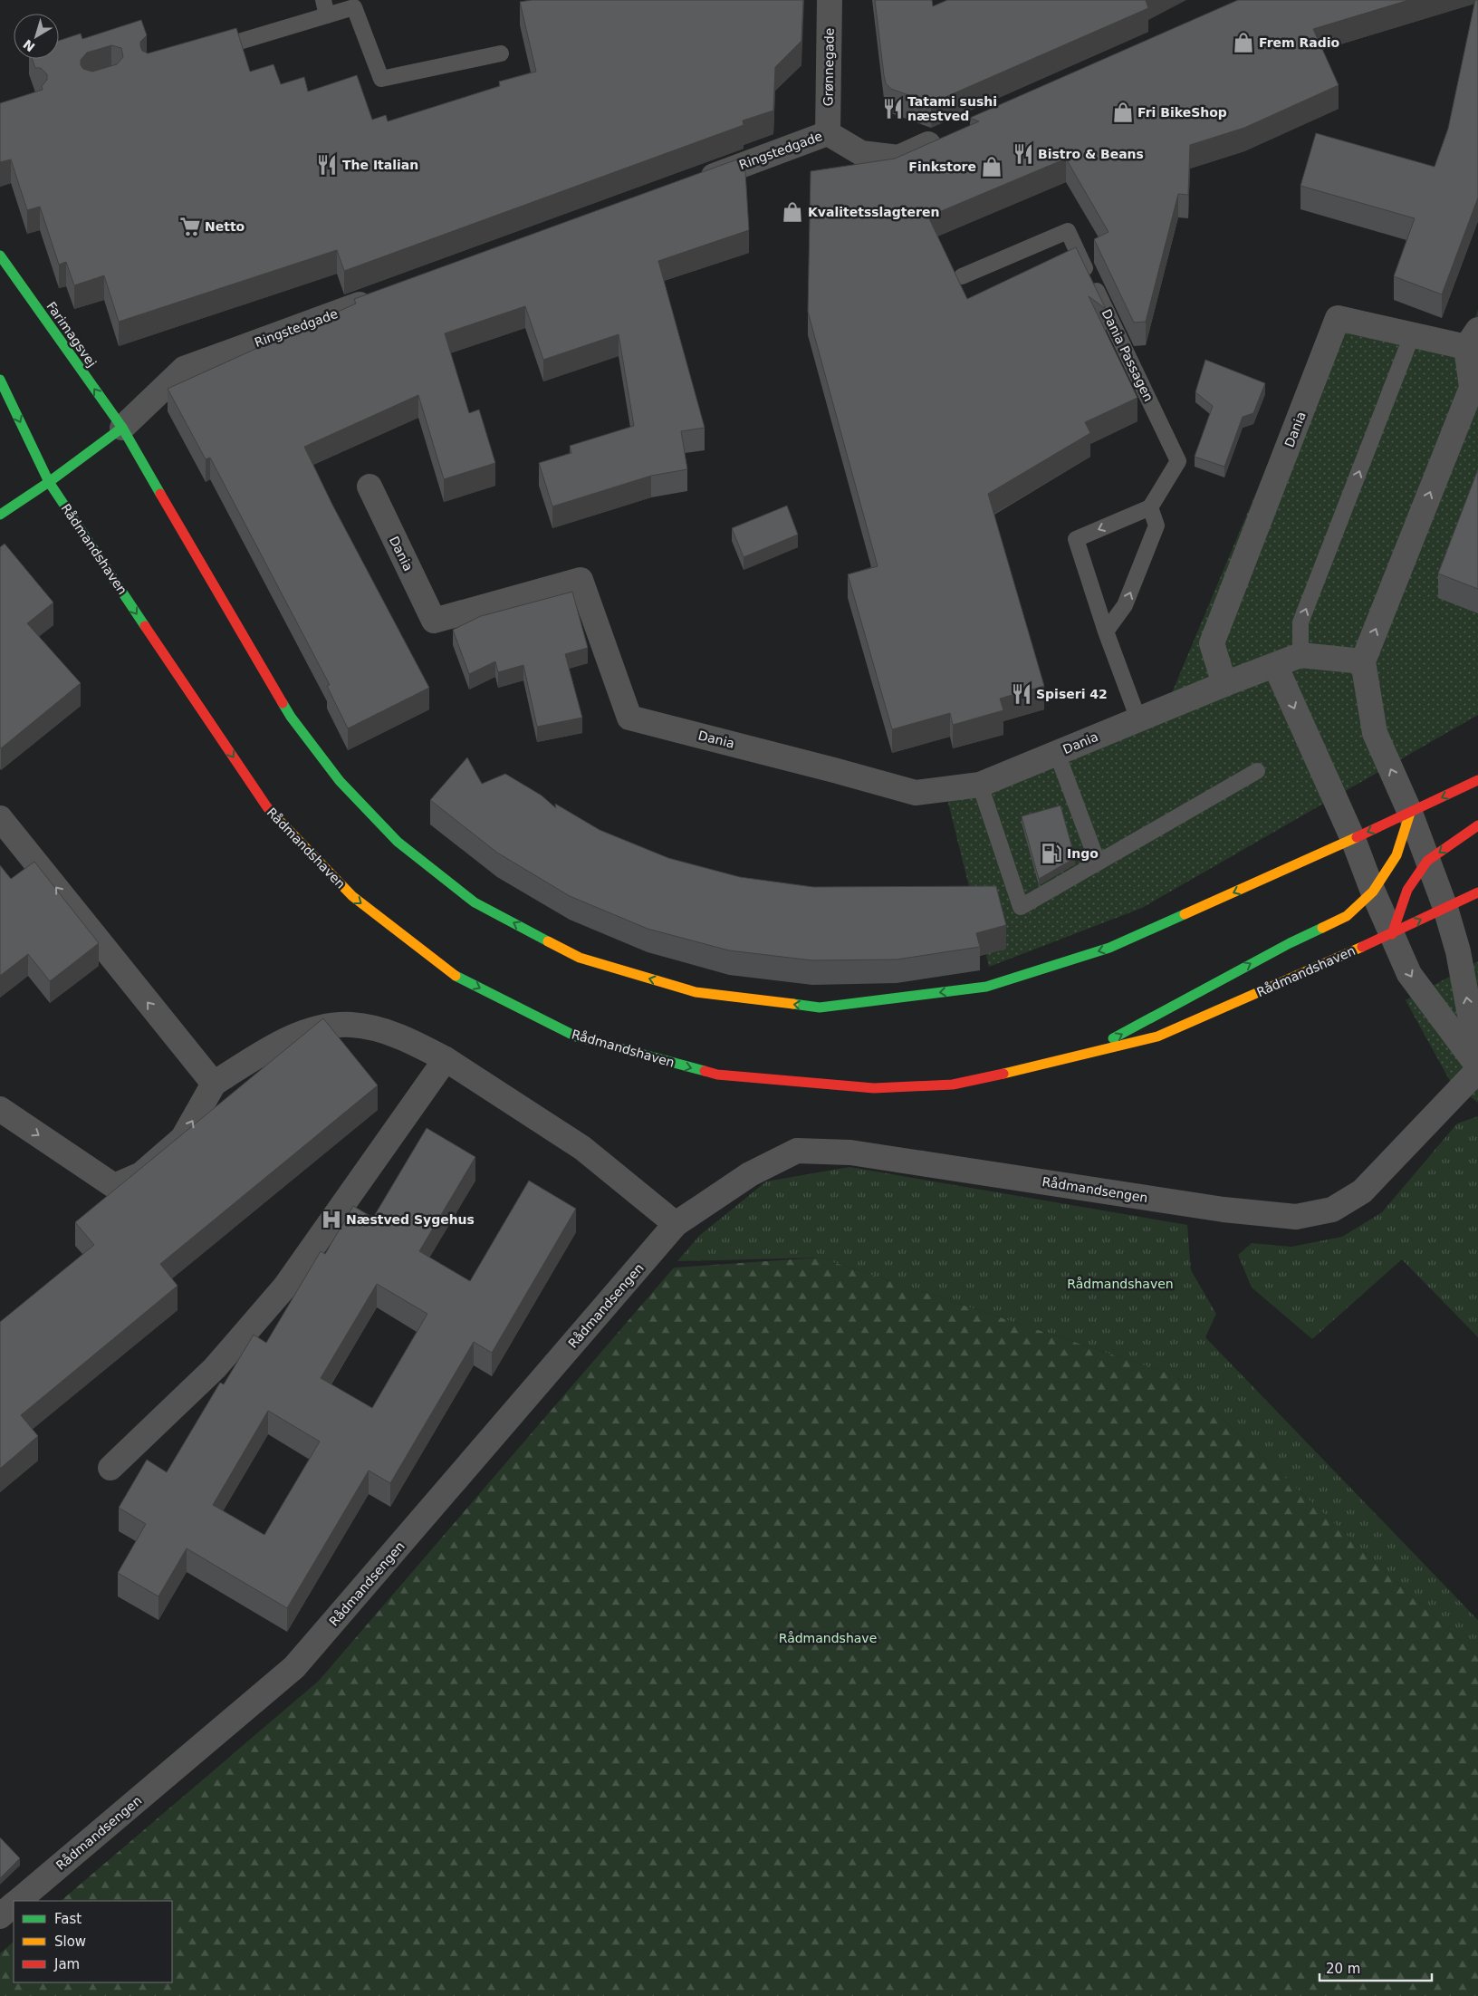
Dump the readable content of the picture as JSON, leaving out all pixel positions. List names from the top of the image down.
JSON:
{
  "streets": {
    "main road": ["Ringstedgade", "Farimagsvej", "Rådmandshaven"],
    "street": ["Grønnegade", "Dania", "Rådmandsengen"],
    "lane": ["Dania Passagen"]
  },
  "crossings": [
    ["Grønnegade", "Ringstedgade"],
    ["Ringstedgade", "Farimagsvej"],
    ["Ringstedgade", "Rådmandshaven"]
  ],
  "one_way": ["Rådmandshaven"],
  "parks": ["Rådmandshaven", "Rådmandshave"],
  "places": {
    "shop": [
      "Frem Radio",
      "Fri BikeShop",
      "Finkstore",
      "Kvalitetsslagteren"
    ],
    "restaurant": [
      "Tatami sushi næstved",
      "Bistro & Beans",
      "The Italian",
      "Spiseri 42"
    ],
    "supermarket": ["Netto"],
    "fuel station": ["Ingo"],
    "hospital": ["Næstved Sygehus"]
  },
  "legend": ["Fast", "Slow", "Jam"],
  "scale_bar": "20 m",
  "north": "bottom left"
}
